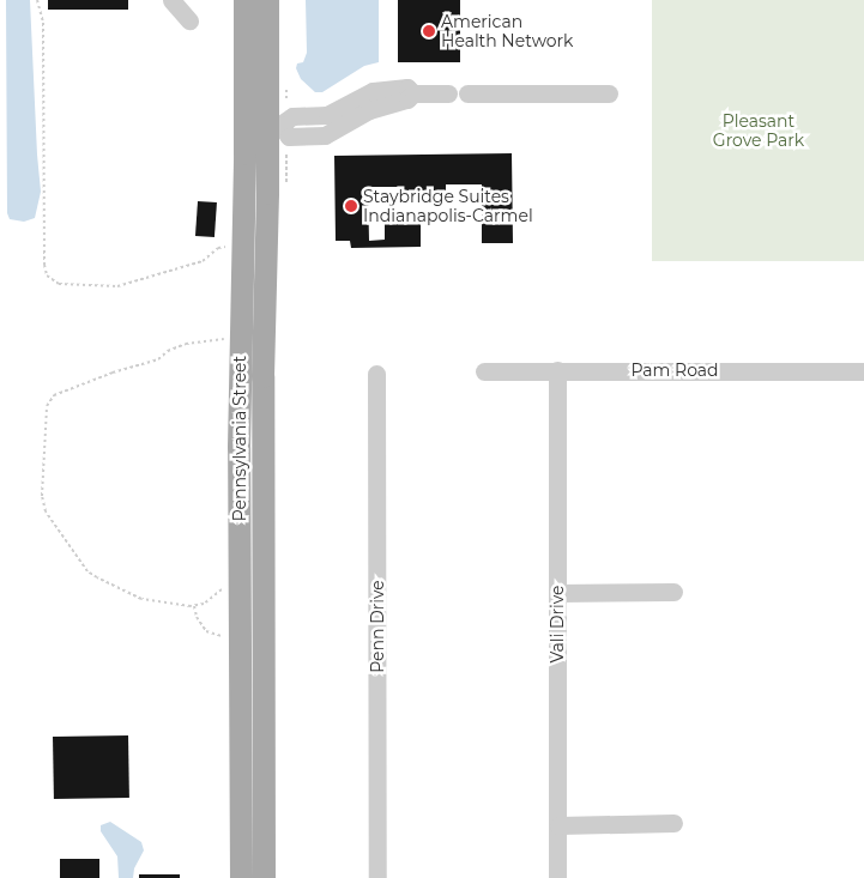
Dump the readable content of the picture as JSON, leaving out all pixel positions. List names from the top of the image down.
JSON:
{
  "streets": {
    "main road": ["Pennsylvania Street"],
    "street": ["Pam Road", "Vali Drive", "Penn Drive"]
  },
  "crossings": [
    ["Pam Road", "Vali Drive"]
  ],
  "parks": ["Pleasant Grove Park"],
  "places": ["American Health Network", "Staybridge Suites Indianapolis-Carmel"]
}
